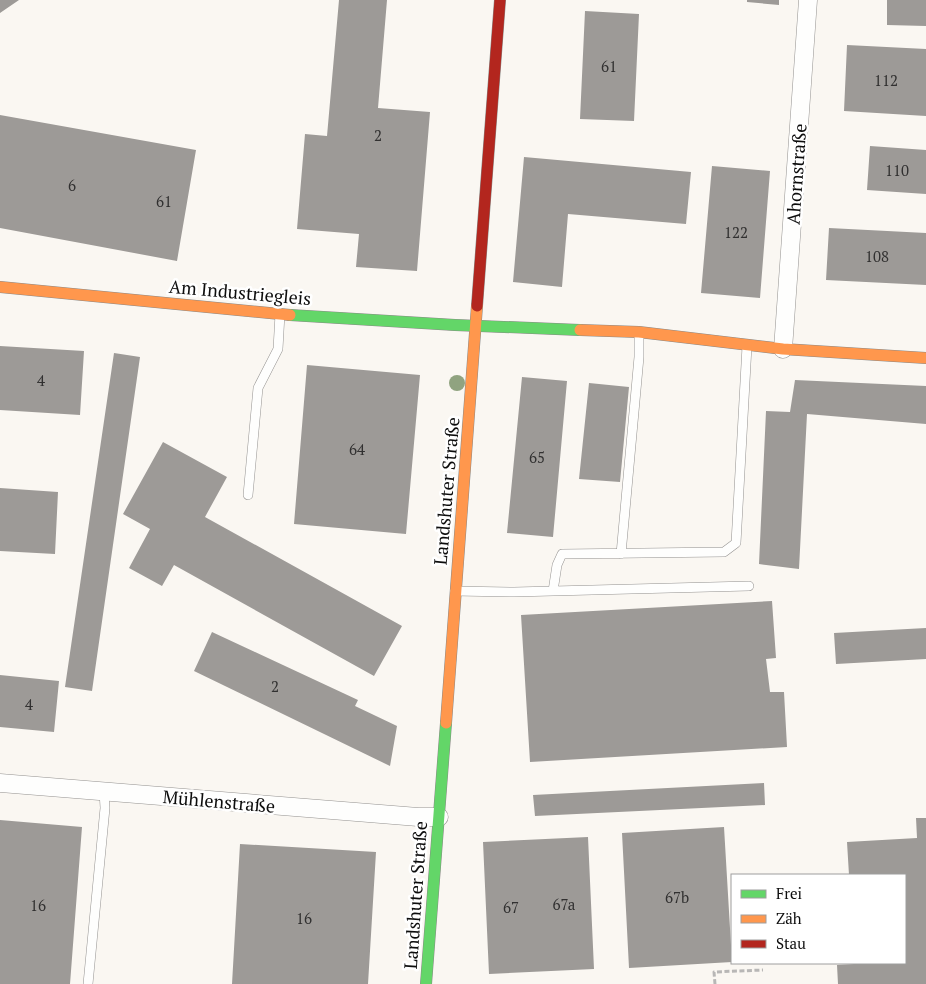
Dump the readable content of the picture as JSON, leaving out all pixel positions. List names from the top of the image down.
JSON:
{
  "streets": {
    "street": [
      "Ahornstraße",
      "Am Industriegleis",
      "Landshuter Straße",
      "Mühlenstraße"
    ]
  },
  "crossings": [
    ["Am Industriegleis", "Landshuter Straße"],
    ["Landshuter Straße", "Mühlenstraße"]
  ],
  "house_numbers": [
    "61",
    "112",
    "2",
    "110",
    "6",
    "61",
    "122",
    "108",
    "4",
    "64",
    "65",
    "2",
    "4",
    "67b",
    "67a",
    "16",
    "67",
    "16"
  ],
  "legend": ["Frei", "Zäh", "Stau"]
}
